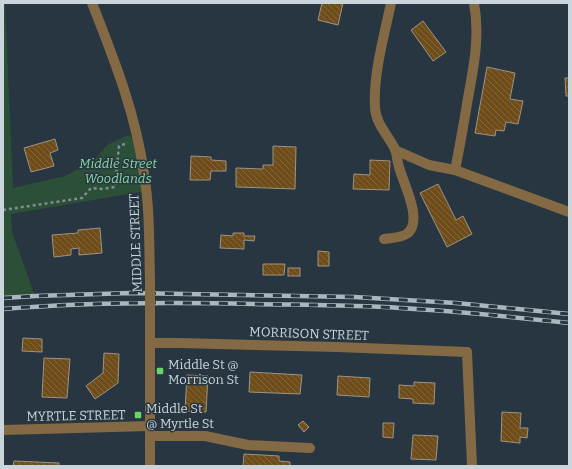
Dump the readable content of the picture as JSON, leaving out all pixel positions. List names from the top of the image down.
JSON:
{
  "streets": {
    "street": ["MIDDLE STREET", "MORRISON STREET", "MYRTLE STREET"]
  },
  "crossings": [
    ["MIDDLE STREET", "MORRISON STREET"],
    ["MIDDLE STREET", "MYRTLE STREET"]
  ],
  "parks": ["Middle Street Woodlands"],
  "places": {
    "transit": ["Middle St @ Morrison St", "Middle St @ Myrtle St"]
  }
}
